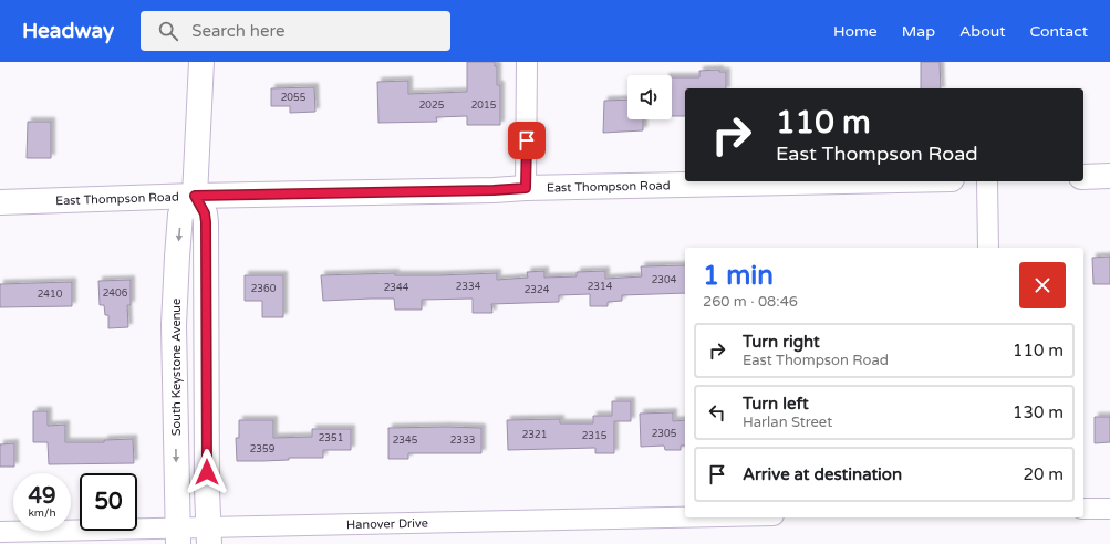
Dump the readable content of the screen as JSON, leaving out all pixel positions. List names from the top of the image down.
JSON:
{
  "streets": {
    "main road": ["East Thompson Road", "South Keystone Avenue"],
    "street": ["Hanover Drive"]
  },
  "crossings": [
    ["East Thompson Road", "South Keystone Avenue"],
    ["South Keystone Avenue", "Hanover Drive"]
  ],
  "house_numbers": [
    "2055",
    "2025",
    "2015",
    "2304",
    "2334",
    "2314",
    "2344",
    "2360",
    "2324",
    "2406",
    "2410",
    "2305",
    "2321",
    "2315",
    "2351",
    "2345",
    "2333",
    "2359"
  ],
  "page": {
    "header": "Headway",
    "search": "Search here",
    "nav": [
      "Home",
      "Map",
      "About",
      "Contact"
    ],
    "turn": ["110 m", "East Thompson Road"],
    "heading": ["1 min", "260 m · 08:46"],
    "list": [
      {
        "name": "Turn right",
        "note": "East Thompson Road",
        "value": "110 m"
      },
      {
        "name": "Turn left",
        "note": "Harlan Street",
        "value": "130 m"
      },
      {
        "name": "Arrive at destination",
        "value": "20 m"
      }
    ],
    "speed": "49 km/h",
    "limit": "50"
  }
}
